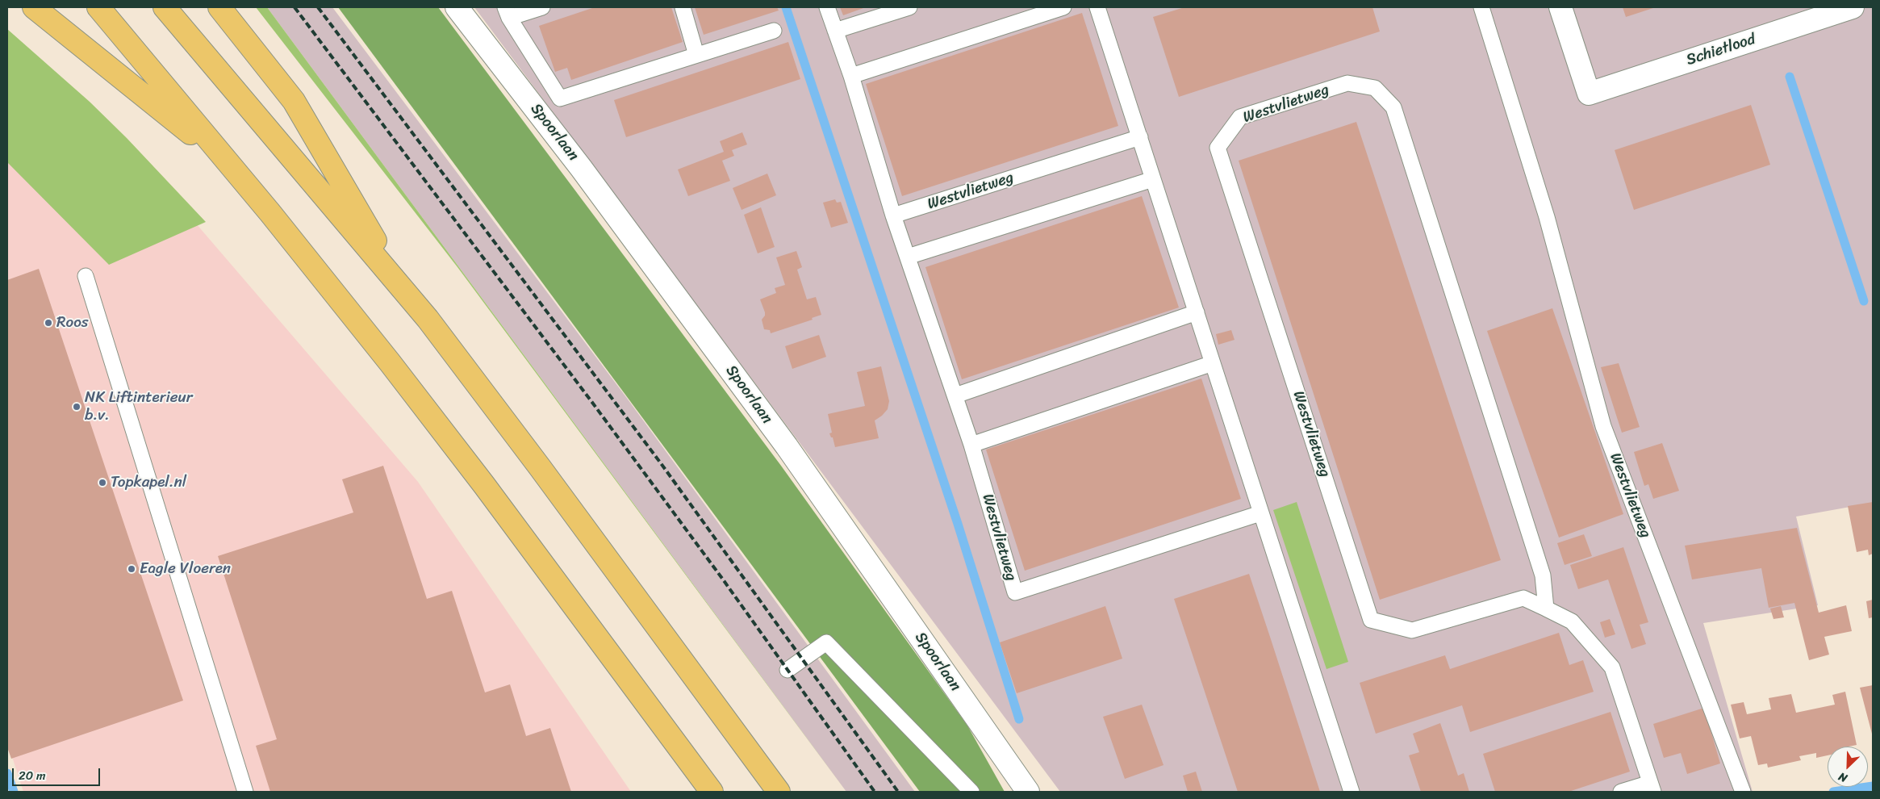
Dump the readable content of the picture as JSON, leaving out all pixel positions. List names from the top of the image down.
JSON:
{
  "streets": {
    "street": ["Schietlood", "Spoorlaan"],
    "lane": ["Westvlietweg"]
  },
  "places": [
    "Roos",
    "NK Liftinterieur b.v.",
    "Topkapel.nl",
    "Eagle Vloeren"
  ],
  "scale_bar": "20 m",
  "north": "bottom left"
}
